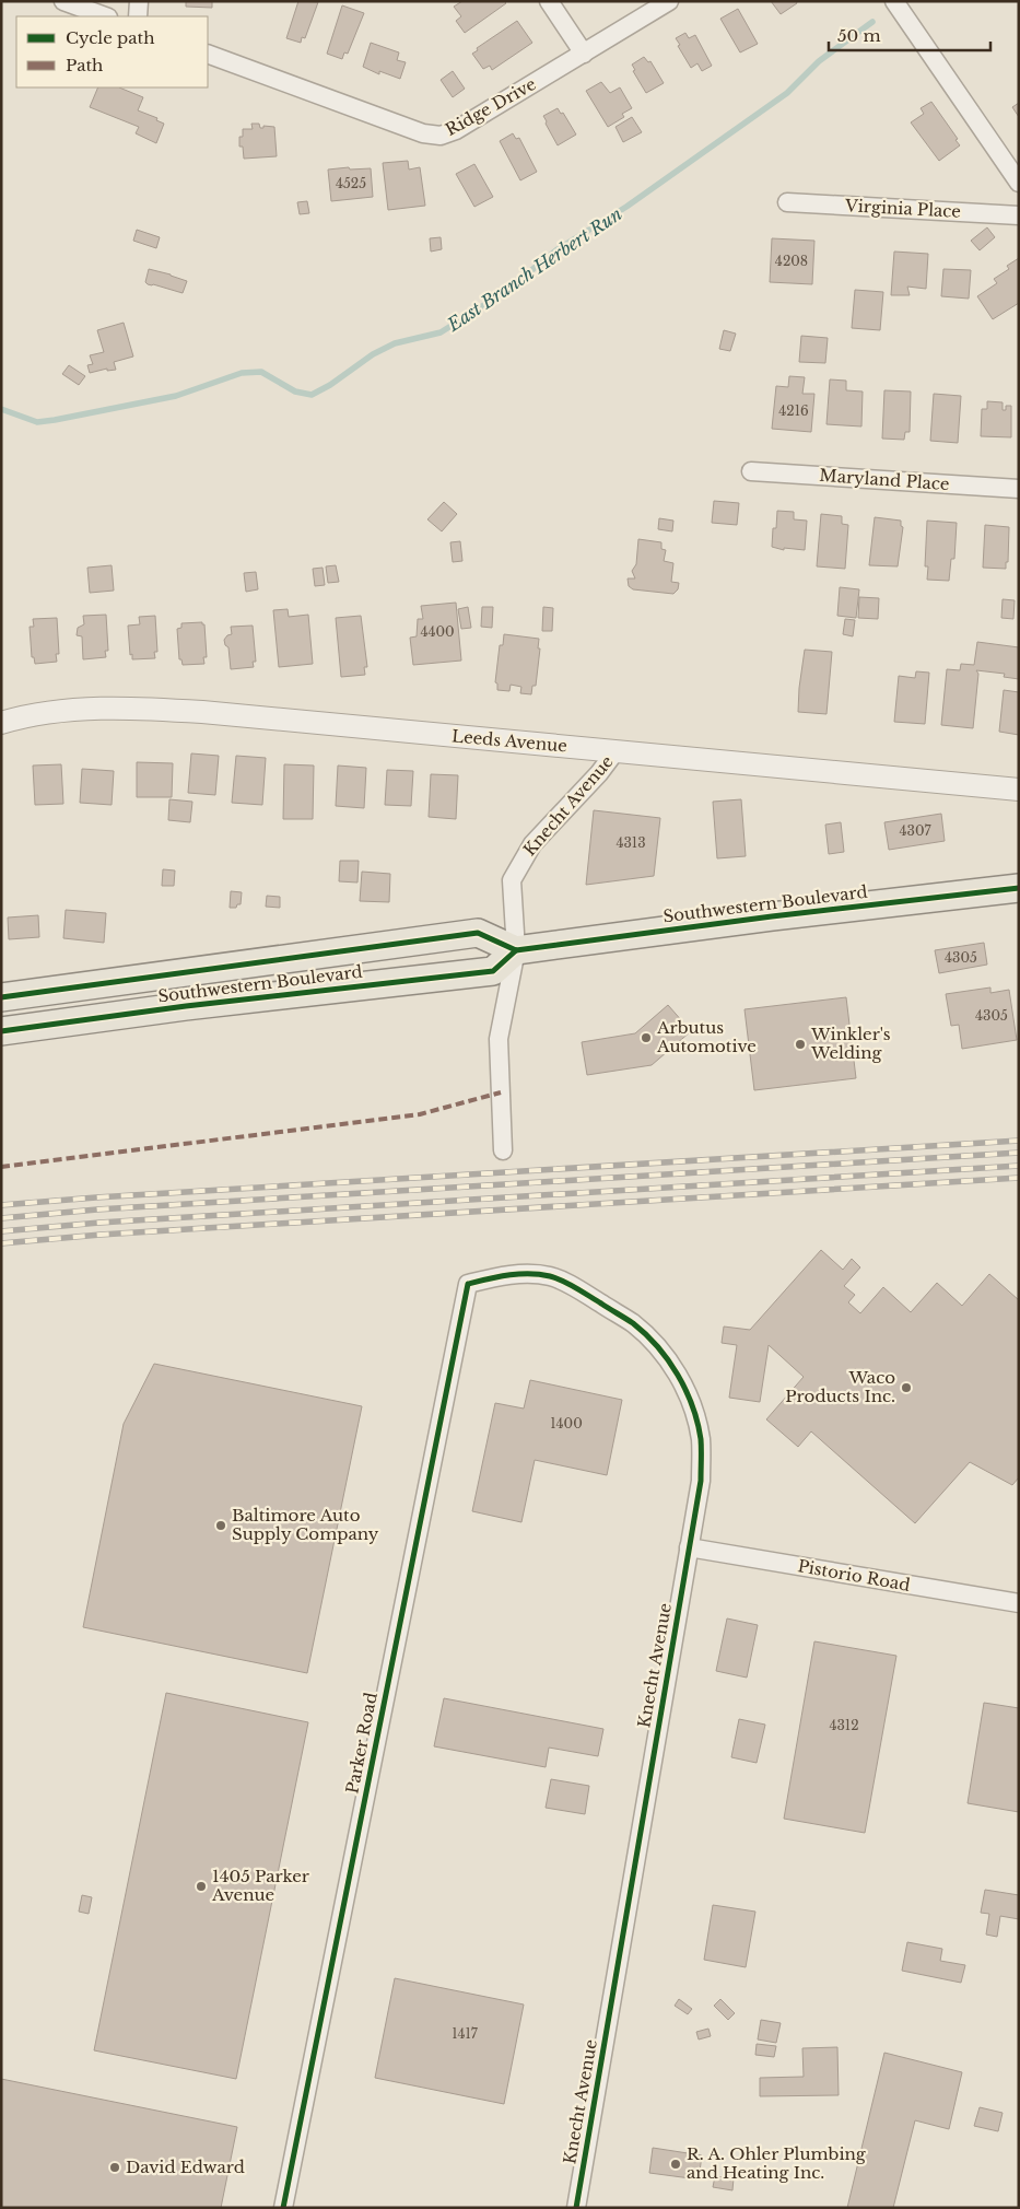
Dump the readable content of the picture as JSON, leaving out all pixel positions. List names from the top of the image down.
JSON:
{
  "streets": {
    "main road": ["Southwestern Boulevard"],
    "street": [
      "Ridge Drive",
      "Virginia Place",
      "Maryland Place",
      "Leeds Avenue",
      "Knecht Avenue",
      "Pistorio Road",
      "Parker Road"
    ]
  },
  "crossings": [
    ["Leeds Avenue", "Knecht Avenue"],
    ["Knecht Avenue", "Southwestern Boulevard"],
    ["Knecht Avenue", "Pistorio Road"],
    ["Knecht Avenue", "Parker Road"]
  ],
  "water": ["East Branch Herbert Run"],
  "places": [
    "Arbutus Automotive",
    "Winkler's Welding",
    "Waco Products Inc.",
    "Baltimore Auto Supply Company",
    "1405 Parker Avenue",
    "R. A. Ohler Plumbing and Heating Inc.",
    "David Edward"
  ],
  "house_numbers": [
    "4525",
    "4208",
    "4216",
    "4400",
    "4307",
    "4313",
    "4305",
    "4305",
    "1400",
    "4312",
    "1417"
  ],
  "legend": ["Cycle path", "Path"],
  "scale_bar": "50 m"
}
